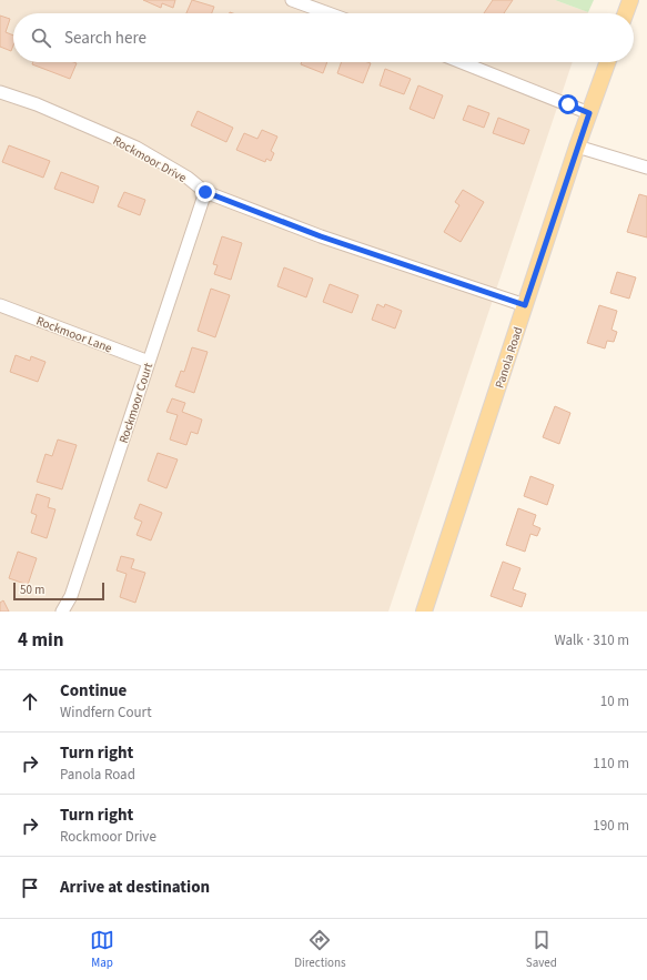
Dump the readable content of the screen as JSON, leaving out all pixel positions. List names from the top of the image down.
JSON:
{
  "streets": {
    "main road": ["Panola Road"],
    "street": ["Rockmoor Drive", "Rockmoor Lane", "Rockmoor Court"]
  },
  "crossings": [
    ["Rockmoor Drive", "Panola Road"],
    ["Rockmoor Drive", "Rockmoor Court"],
    ["Rockmoor Lane", "Rockmoor Court"]
  ],
  "scale_bar": "50 m",
  "page": {
    "search": "Search here",
    "scale": "50 m",
    "heading": ["4 min", "Walk · 310 m"],
    "list": [
      ["Continue", "Windfern Court", "10 m"],
      ["Turn right", "Panola Road", "110 m"],
      ["Turn right", "Rockmoor Drive", "190 m"],
      "Arrive at destination"
    ],
    "nav": ["Map", "Directions", "Saved"]
  }
}
